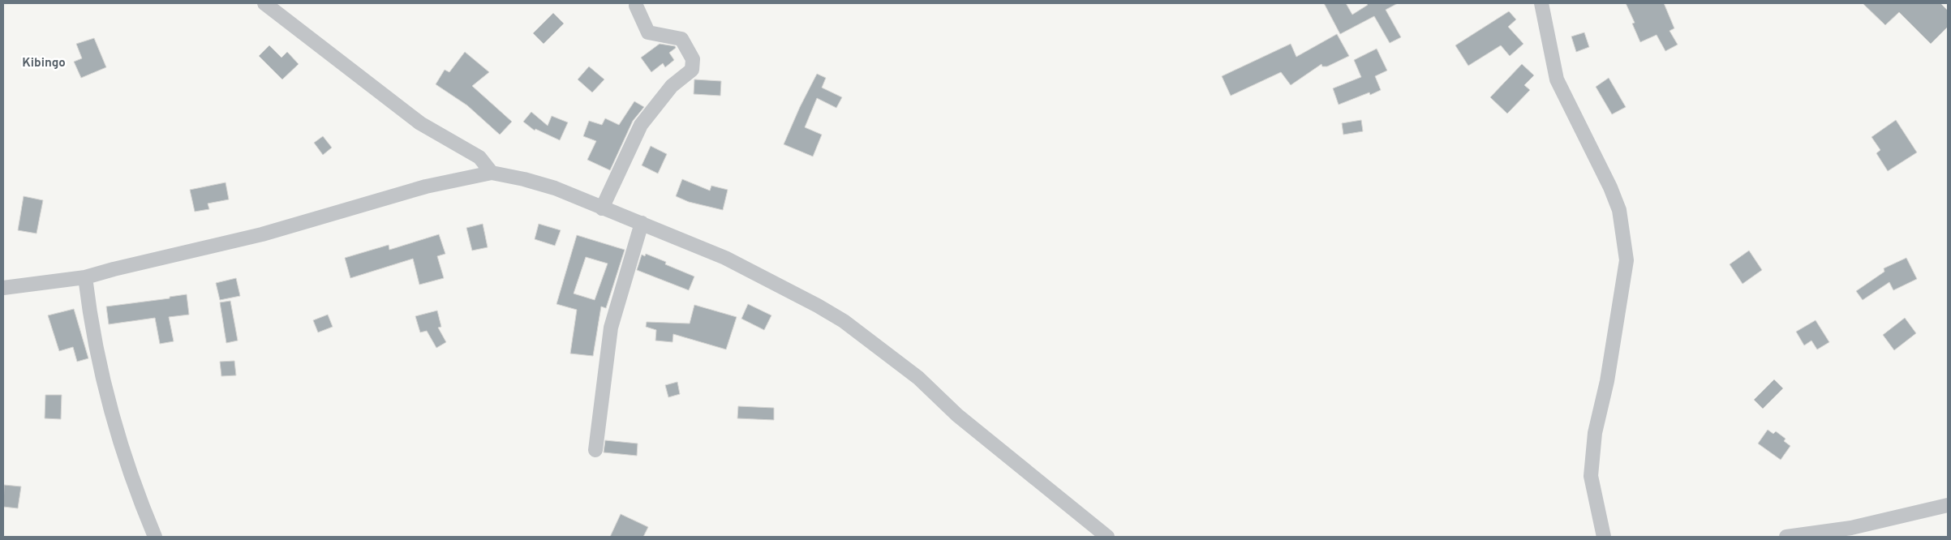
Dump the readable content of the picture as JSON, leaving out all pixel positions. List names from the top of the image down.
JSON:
{
  "districts": ["Kibingo"]
}
